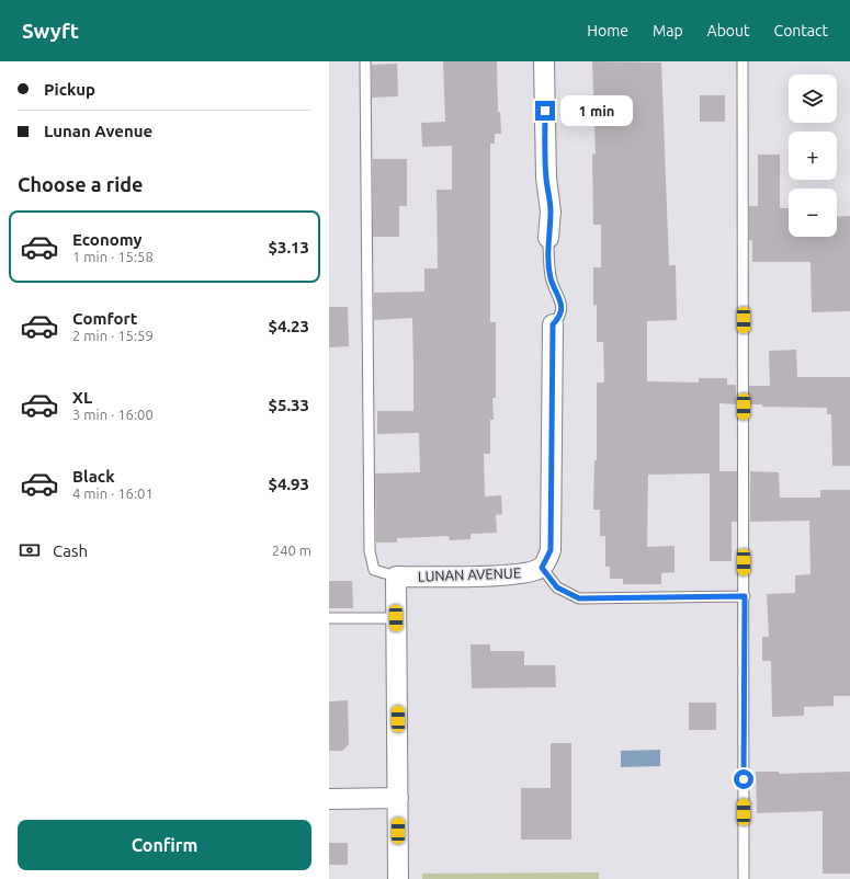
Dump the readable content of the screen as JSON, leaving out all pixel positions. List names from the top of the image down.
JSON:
{
  "streets": {
    "street": ["LUNAN AVENUE"]
  },
  "page": {
    "header": "Swyft",
    "nav": [
      "Home",
      "Map",
      "About",
      "Contact"
    ],
    "banner": ["Pickup", "Lunan Avenue"],
    "map_buttons": ["+", "−"],
    "bubble": "1 min",
    "heading": "Choose a ride",
    "list": [
      {
        "name": "Economy",
        "note": "1 min · 15:58",
        "value": "$3.13"
      },
      {
        "name": "Comfort",
        "note": "2 min · 15:59",
        "value": "$4.23"
      },
      {
        "name": "XL",
        "note": "3 min · 16:00",
        "value": "$5.33"
      },
      {
        "name": "Black",
        "note": "4 min · 16:01",
        "value": "$4.93"
      }
    ],
    "pay": ["Cash", "240 m"],
    "buttons": "Confirm"
  }
}
